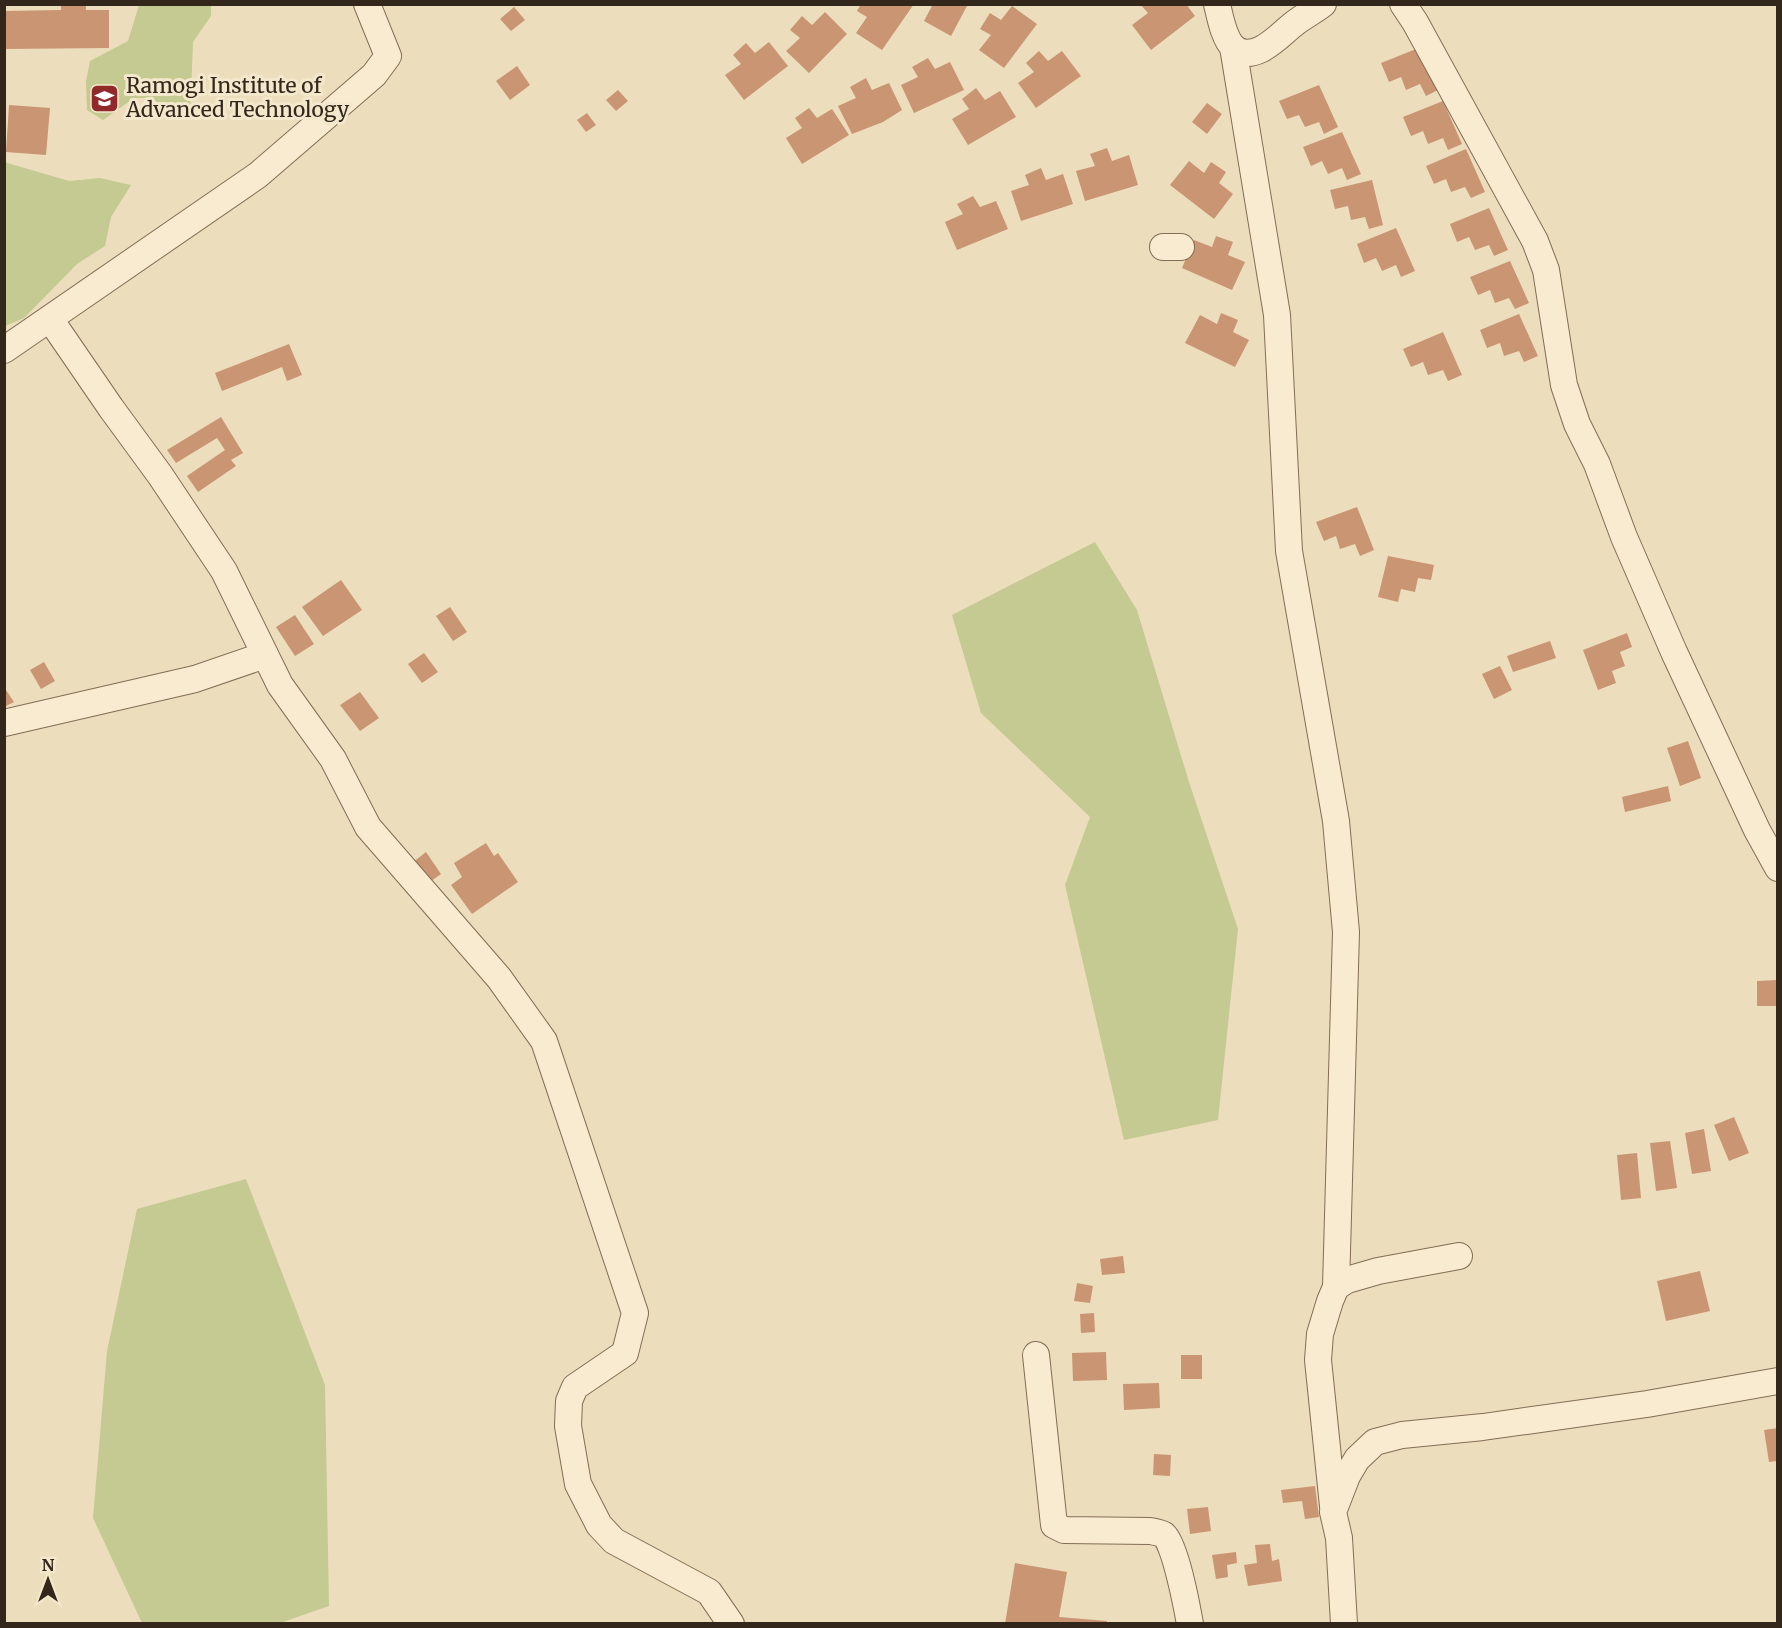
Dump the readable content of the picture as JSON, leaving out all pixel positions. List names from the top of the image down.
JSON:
{
  "places": {
    "school or university": ["Ramogi Institute of Advanced Technology"]
  },
  "north": "top"
}
